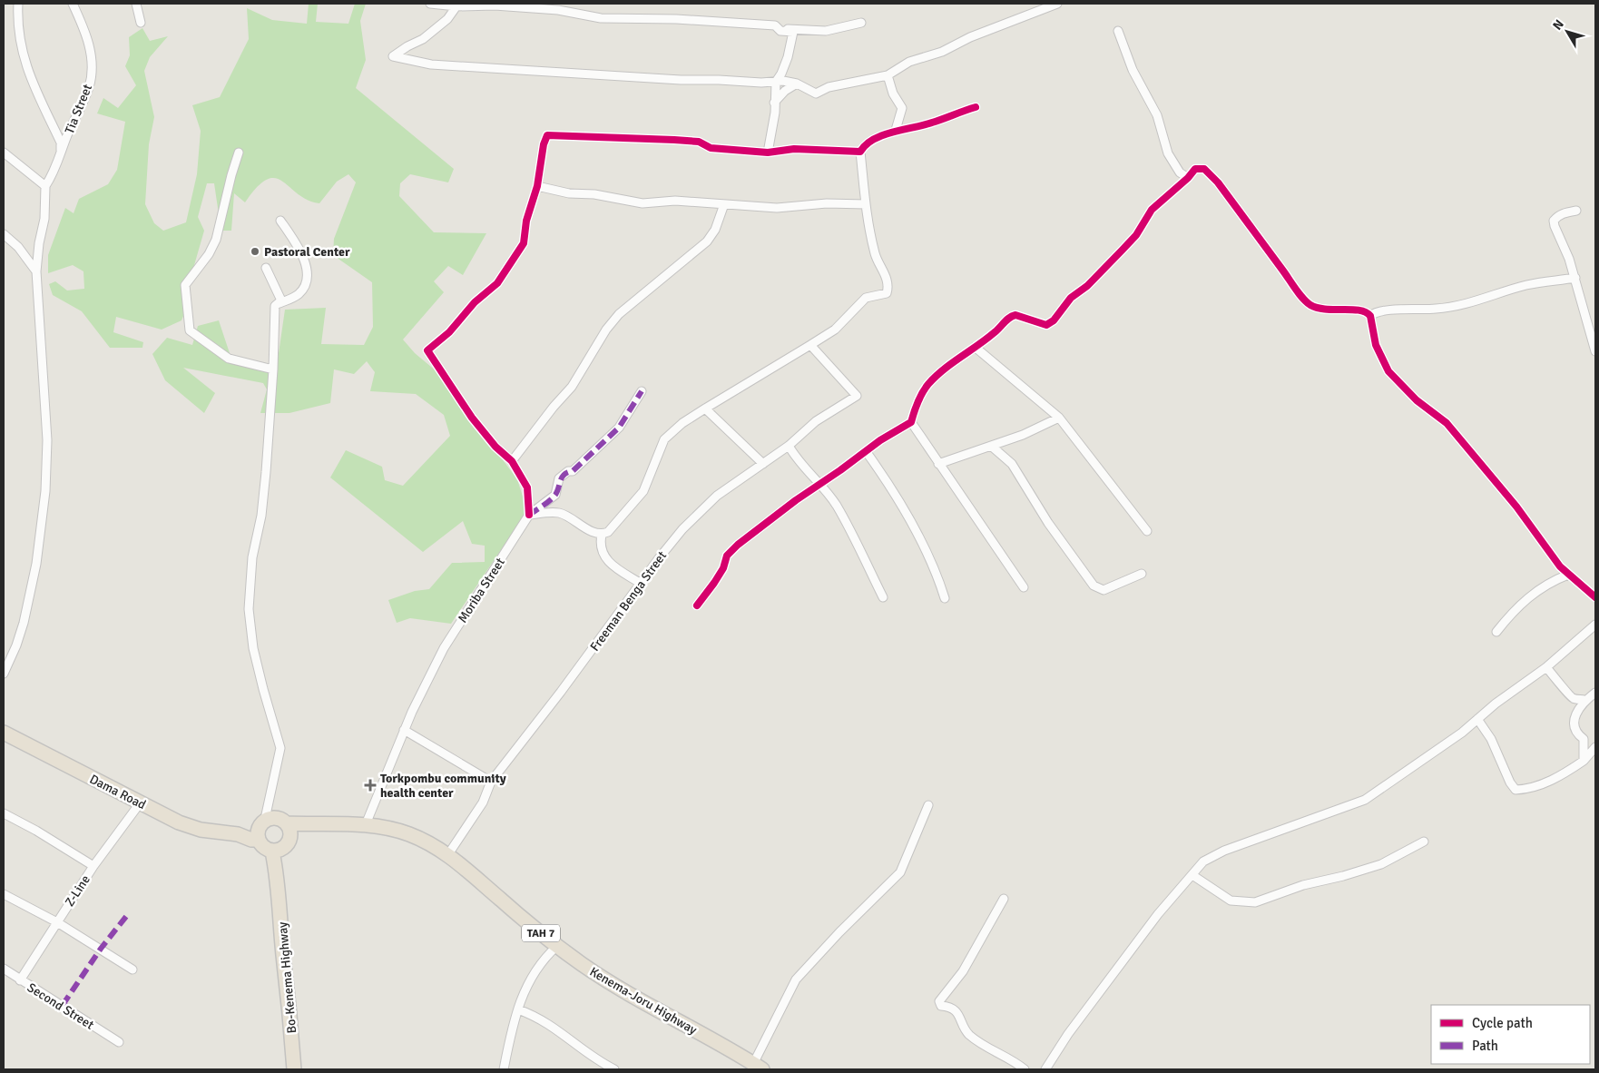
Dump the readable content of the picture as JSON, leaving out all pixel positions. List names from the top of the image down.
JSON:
{
  "streets": {
    "highway": [
      "Dama Road",
      "TAH 7",
      "Bo-Kenema Highway",
      "Kenema-Joru Highway"
    ],
    "street": [
      "Tia Street",
      "Moriba Street",
      "Freeman Benga Street",
      "Z-Line",
      "Second Street"
    ]
  },
  "crossings": [
    ["Moriba Street", "Kenema-Joru Highway"],
    ["Freeman Benga Street", "Kenema-Joru Highway"],
    ["Dama Road", "Z-Line"],
    ["Dama Road", "Bo-Kenema Highway"],
    ["Dama Road", "Kenema-Joru Highway"],
    ["Z-Line", "Second Street"],
    ["Bo-Kenema Highway", "Kenema-Joru Highway"]
  ],
  "places": {
    "other": ["Pastoral Center"],
    "health": ["Torkpombu community health center"]
  },
  "legend": ["Cycle path", "Path"],
  "north": "top left"
}
